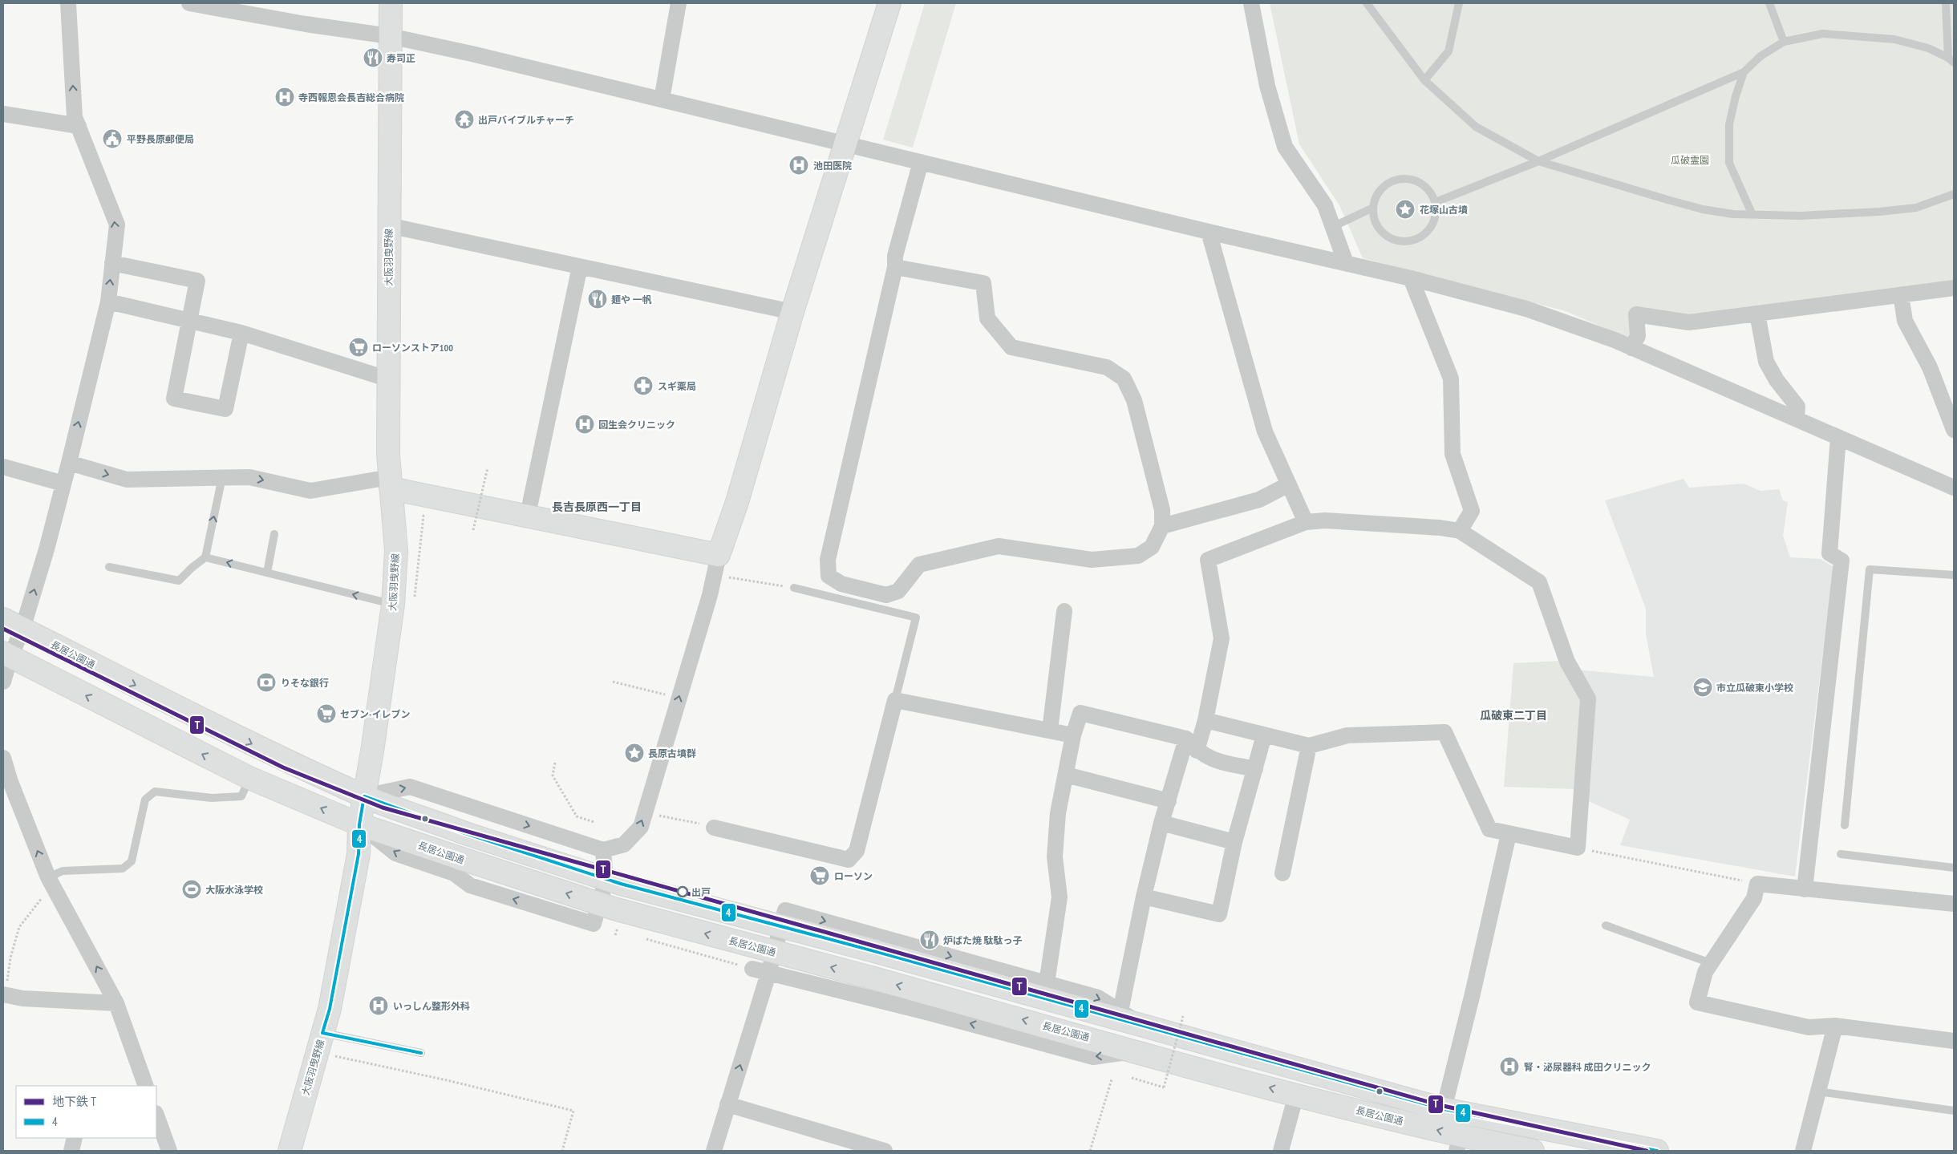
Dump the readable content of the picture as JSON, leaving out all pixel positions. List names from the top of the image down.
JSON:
{
  "streets": {
    "main road": ["大阪羽曳野線", "長居公園通"]
  },
  "crossings": [
    ["大阪羽曳野線", "長居公園通"]
  ],
  "districts": ["長吉長原西一丁目", "瓜破東二丁目"],
  "parks": ["瓜破霊園"],
  "places": {
    "restaurant": ["寿司正", "麺や 一帆", "炉ばた焼 駄駄っ子"],
    "hospital": [
      "寺西報恩会長吉総合病院",
      "池田医院",
      "回生会クリニック",
      "いっしん整形外科",
      "腎・泌尿器科 成田クリニック"
    ],
    "temple": ["出戸バイブルチャーチ"],
    "public building": ["平野長原郵便局"],
    "place": ["花塚山古墳", "長原古墳群"],
    "supermarket": ["ローソンストア100", "セブン-イレブン", "ローソン"],
    "pharmacy": ["スギ薬局"],
    "bank": ["りそな銀行"],
    "school or university": ["市立瓜破東小学校"],
    "sports": ["大阪水泳学校"],
    "other": ["出戸"]
  },
  "lines": ["metro line T", "transit line 4"],
  "legend": ["地下鉄 T", "4"]
}
